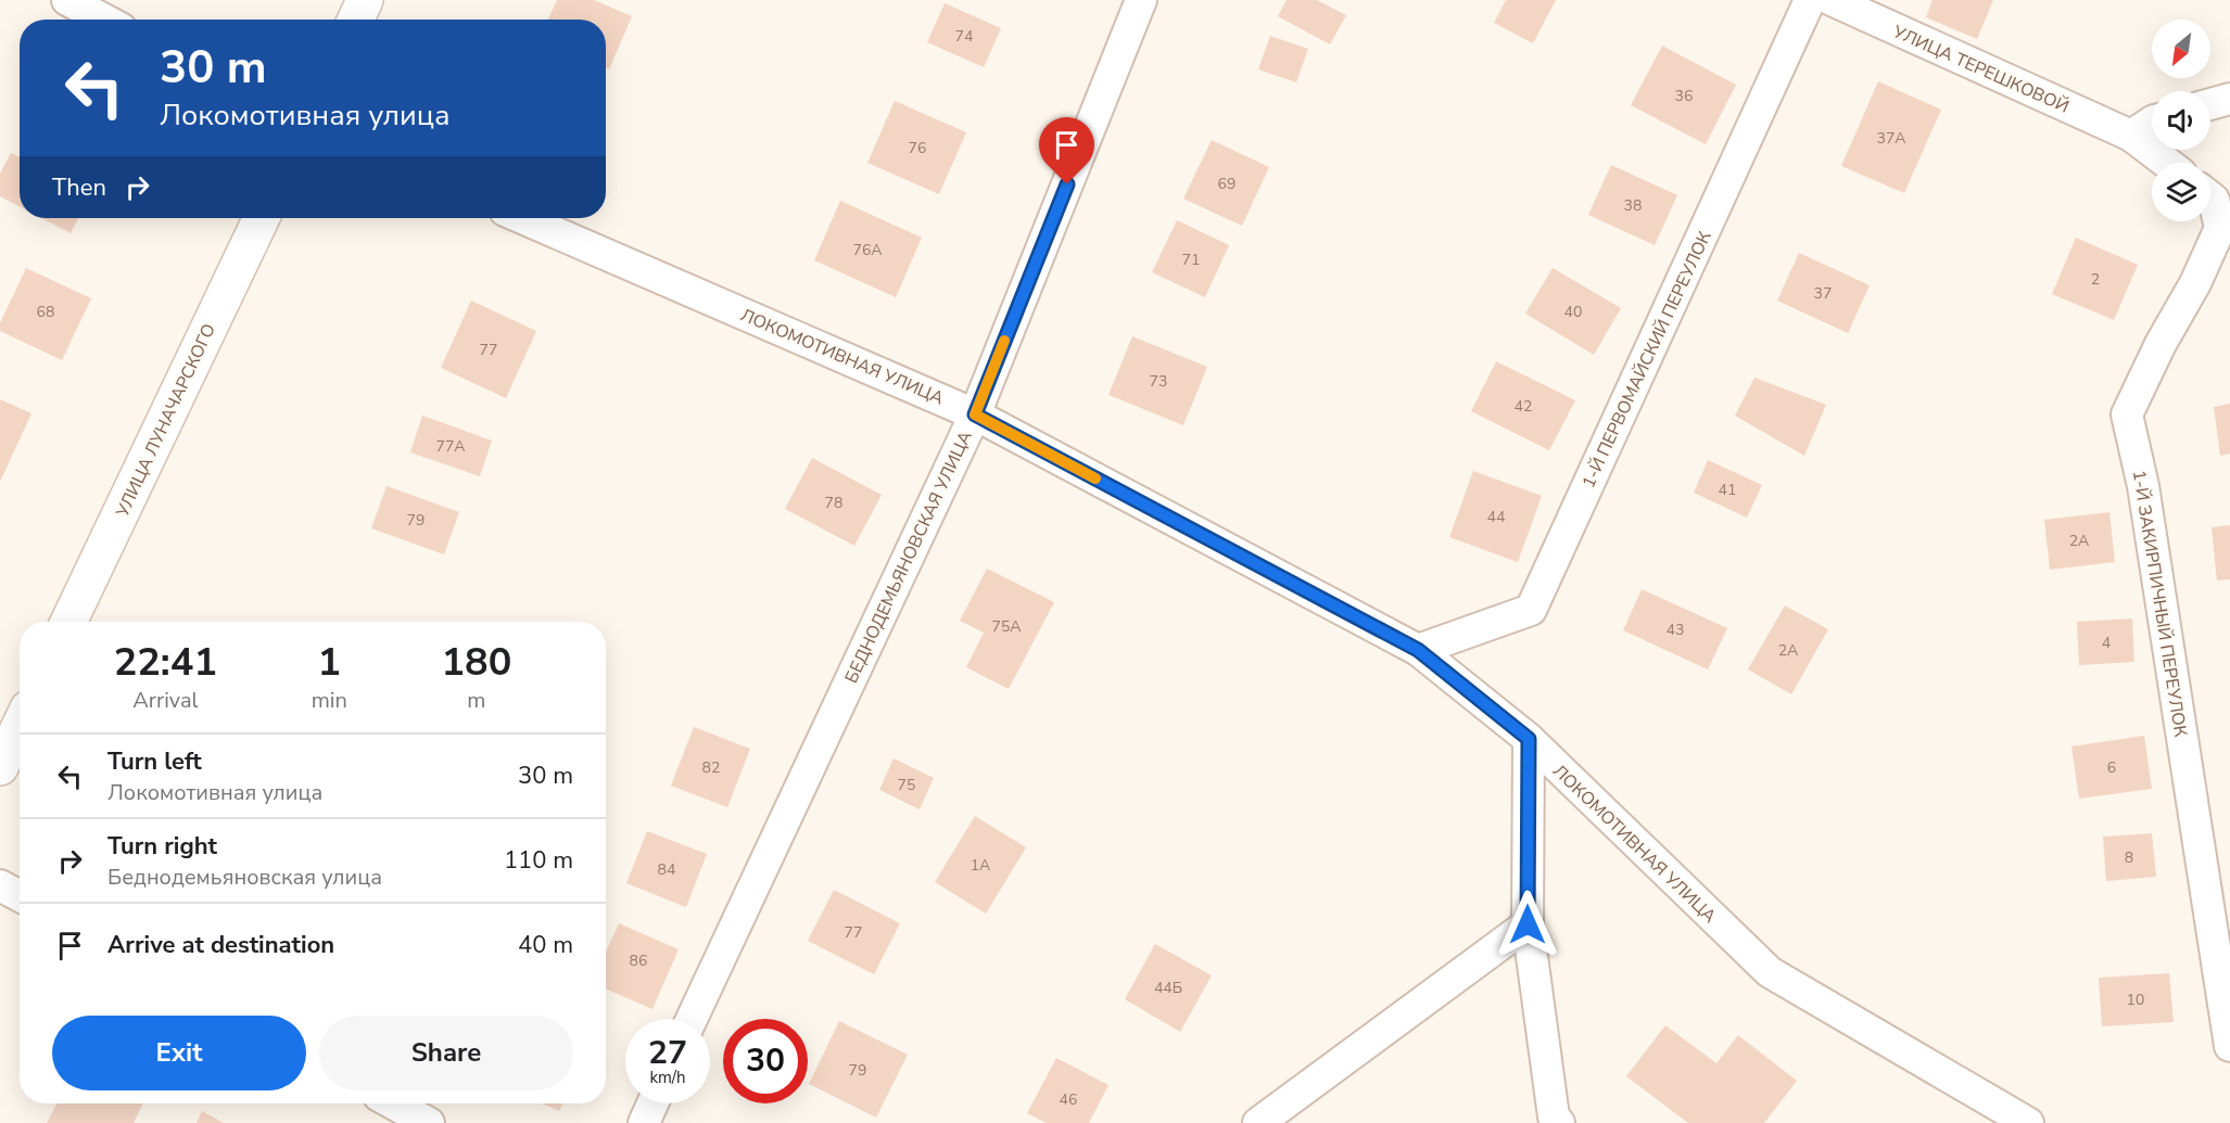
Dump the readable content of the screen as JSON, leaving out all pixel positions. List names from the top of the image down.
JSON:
{
  "streets": {
    "main road": ["УЛИЦА ЛУНАЧАРСКОГО"],
    "street": [
      "УЛИЦА ТЕРЕШКОВОЙ",
      "ЛОКОМОТИВНАЯ УЛИЦА",
      "1-Й ПЕРВОМАЙСКИЙ ПЕРЕУЛОК",
      "БЕДНОДЕМЬЯНОВСКАЯ УЛИЦА",
      "1-Й ЗАКИРПИЧНЫЙ ПЕРЕУЛОК"
    ]
  },
  "crossings": [
    ["ЛОКОМОТИВНАЯ УЛИЦА", "1-Й ПЕРВОМАЙСКИЙ ПЕРЕУЛОК"],
    ["ЛОКОМОТИВНАЯ УЛИЦА", "БЕДНОДЕМЬЯНОВСКАЯ УЛИЦА"]
  ],
  "house_numbers": [
    "74",
    "36",
    "37А",
    "76",
    "69",
    "38",
    "76А",
    "71",
    "2",
    "37",
    "68",
    "40",
    "77",
    "73",
    "42",
    "77А",
    "41",
    "78",
    "44",
    "79",
    "2А",
    "75А",
    "43",
    "4",
    "2А",
    "82",
    "6",
    "75",
    "8",
    "1А",
    "84",
    "77",
    "86",
    "44Б",
    "10",
    "79",
    "46"
  ],
  "north": "bottom left",
  "page": {
    "turn": ["30 m", "Локомотивная улица"],
    "then": "Then",
    "eta": [
      "22:41",
      "Arrival",
      "1",
      "min",
      "180",
      "m"
    ],
    "list": [
      {
        "name": "Turn left",
        "note": "Локомотивная улица",
        "value": "30 m"
      },
      {
        "name": "Turn right",
        "note": "Беднодемьяновская улица",
        "value": "110 m"
      },
      {
        "name": "Arrive at destination",
        "value": "40 m"
      }
    ],
    "buttons": ["Exit", "Share"],
    "speed": "27 km/h",
    "limit": "30"
  }
}
